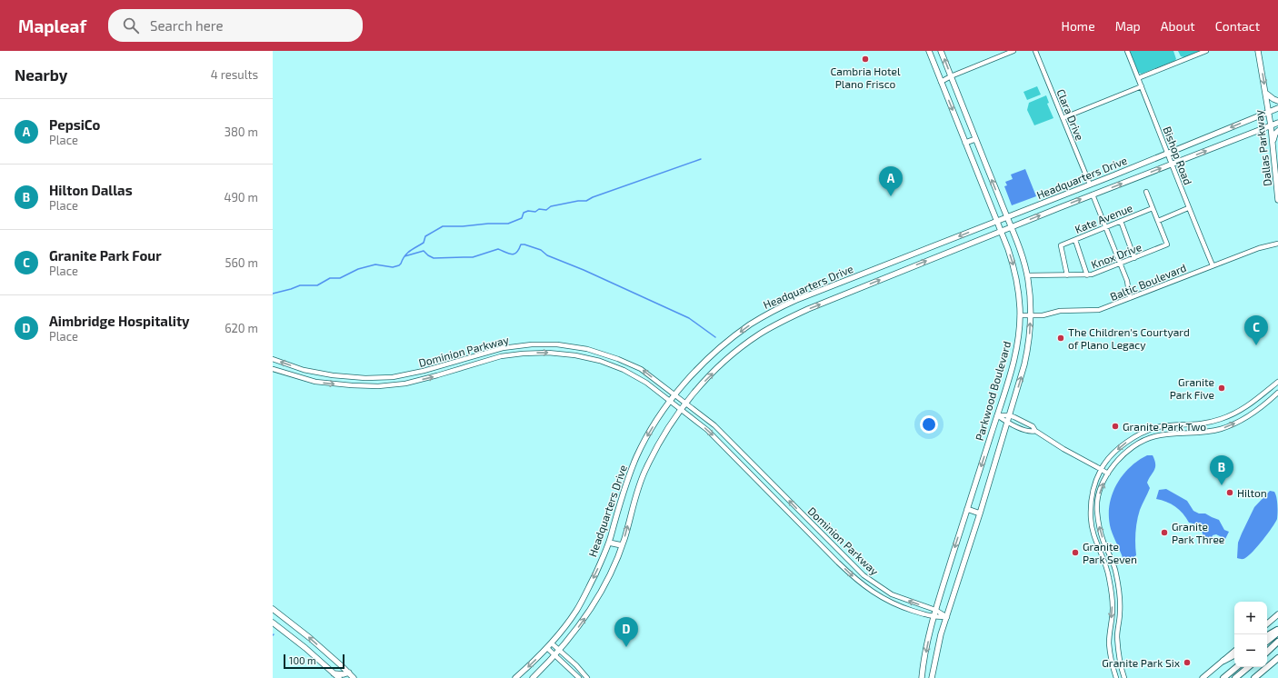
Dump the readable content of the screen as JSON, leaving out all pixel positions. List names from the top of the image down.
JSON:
{
  "streets": {
    "main road": ["Dallas Parkway", "Headquarters Drive", "Parkwood Boulevard"],
    "street": [
      "Clara Drive",
      "Bishop Road",
      "Kate Avenue",
      "Knox Drive",
      "Baltic Boulevard",
      "Dominion Parkway"
    ]
  },
  "crossings": [
    ["Clara Drive", "Headquarters Drive"],
    ["Dallas Parkway", "Headquarters Drive"],
    ["Bishop Road", "Headquarters Drive"],
    ["Bishop Road", "Baltic Boulevard"],
    ["Headquarters Drive", "Dominion Parkway"],
    ["Headquarters Drive", "Parkwood Boulevard"],
    ["Kate Avenue", "Knox Drive"],
    ["Knox Drive", "Parkwood Boulevard"],
    ["Baltic Boulevard", "Parkwood Boulevard"],
    ["Dominion Parkway", "Parkwood Boulevard"]
  ],
  "places": [
    "Cambria Hotel Plano Frisco",
    "The Children's Courtyard of Plano Legacy",
    "Granite Park Five",
    "Granite Park Two",
    "Hilton",
    "Granite Park Three",
    "Granite Park Seven",
    "Granite Park Six"
  ],
  "scale_bar": "100 m",
  "page": {
    "header": "Mapleaf",
    "search": "Search here",
    "nav": [
      "Home",
      "Map",
      "About",
      "Contact"
    ],
    "heading": ["Nearby", "4 results"],
    "list": [
      {
        "mark": "A",
        "name": "PepsiCo",
        "note": "Place",
        "value": "380 m"
      },
      {
        "mark": "B",
        "name": "Hilton Dallas",
        "note": "Place",
        "value": "490 m"
      },
      {
        "mark": "C",
        "name": "Granite Park Four",
        "note": "Place",
        "value": "560 m"
      },
      {
        "mark": "D",
        "name": "Aimbridge Hospitality",
        "note": "Place",
        "value": "620 m"
      }
    ],
    "pins": [
      "A",
      "C",
      "B",
      "D"
    ],
    "map_buttons": ["+", "−"],
    "scale": "100 m"
  }
}
